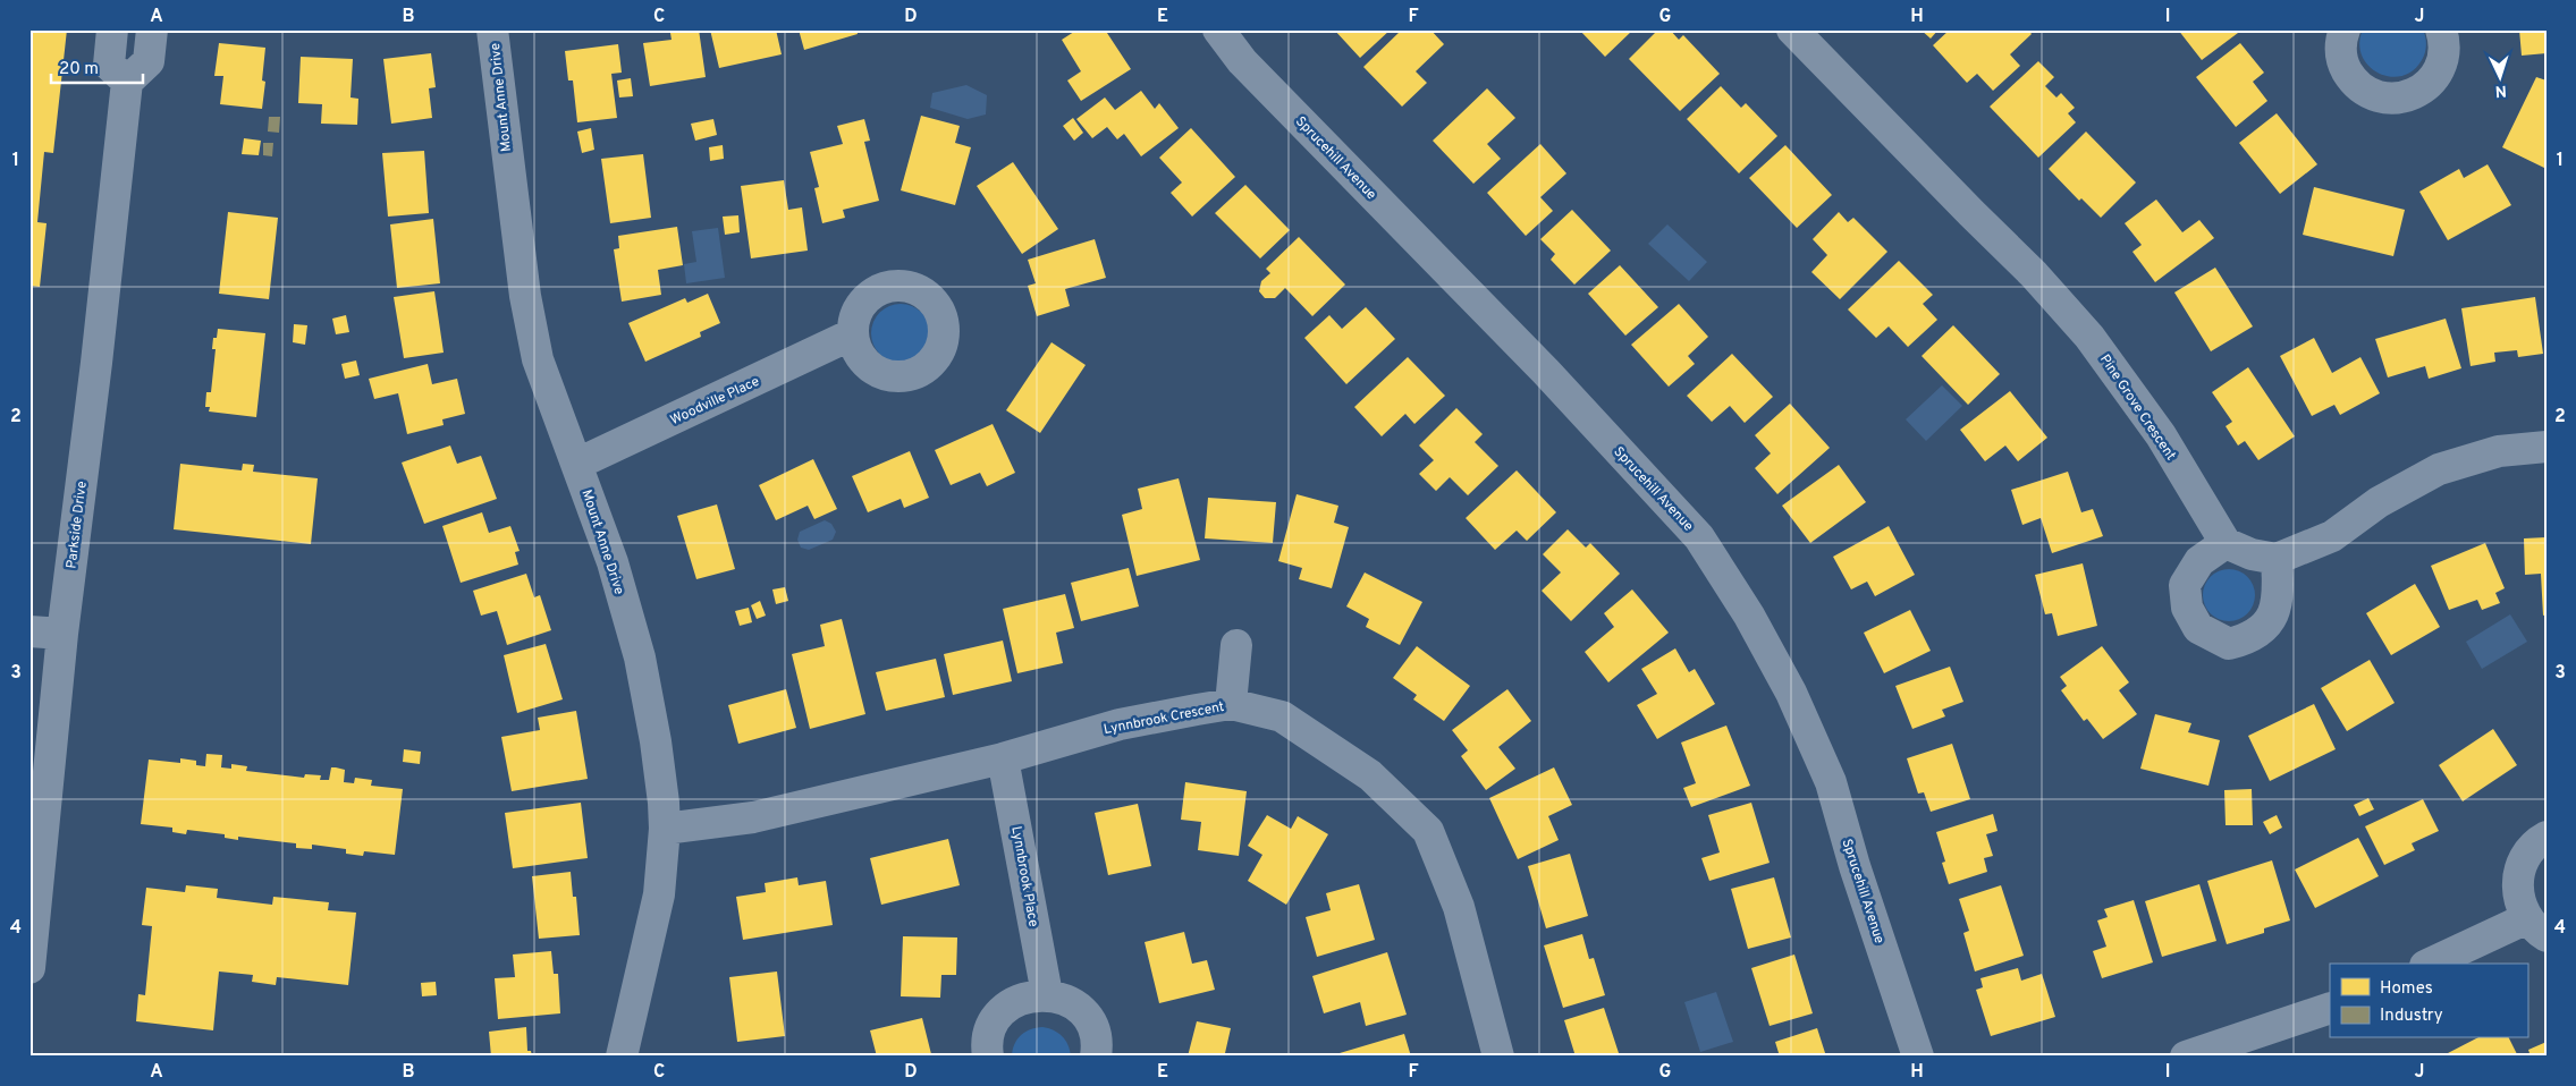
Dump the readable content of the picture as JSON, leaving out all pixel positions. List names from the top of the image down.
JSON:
{
  "streets": {
    "street": [
      "Mount Anne Drive",
      "Sprucehill Avenue",
      "Woodville Place",
      "Pine Grove Crescent",
      "Parkside Drive",
      "Lynnbrook Crescent",
      "Lynnbrook Place"
    ]
  },
  "crossings": [
    ["Mount Anne Drive", "Woodville Place"],
    ["Mount Anne Drive", "Lynnbrook Crescent"],
    ["Lynnbrook Crescent", "Lynnbrook Place"]
  ],
  "legend": ["Homes", "Industry"],
  "scale_bar": "20 m",
  "north": "bottom",
  "grid": {
    "columns": [
      "A",
      "B",
      "C",
      "D",
      "E",
      "F",
      "G",
      "H",
      "I",
      "J"
    ],
    "rows": [
      "1",
      "2",
      "3",
      "4"
    ]
  }
}
